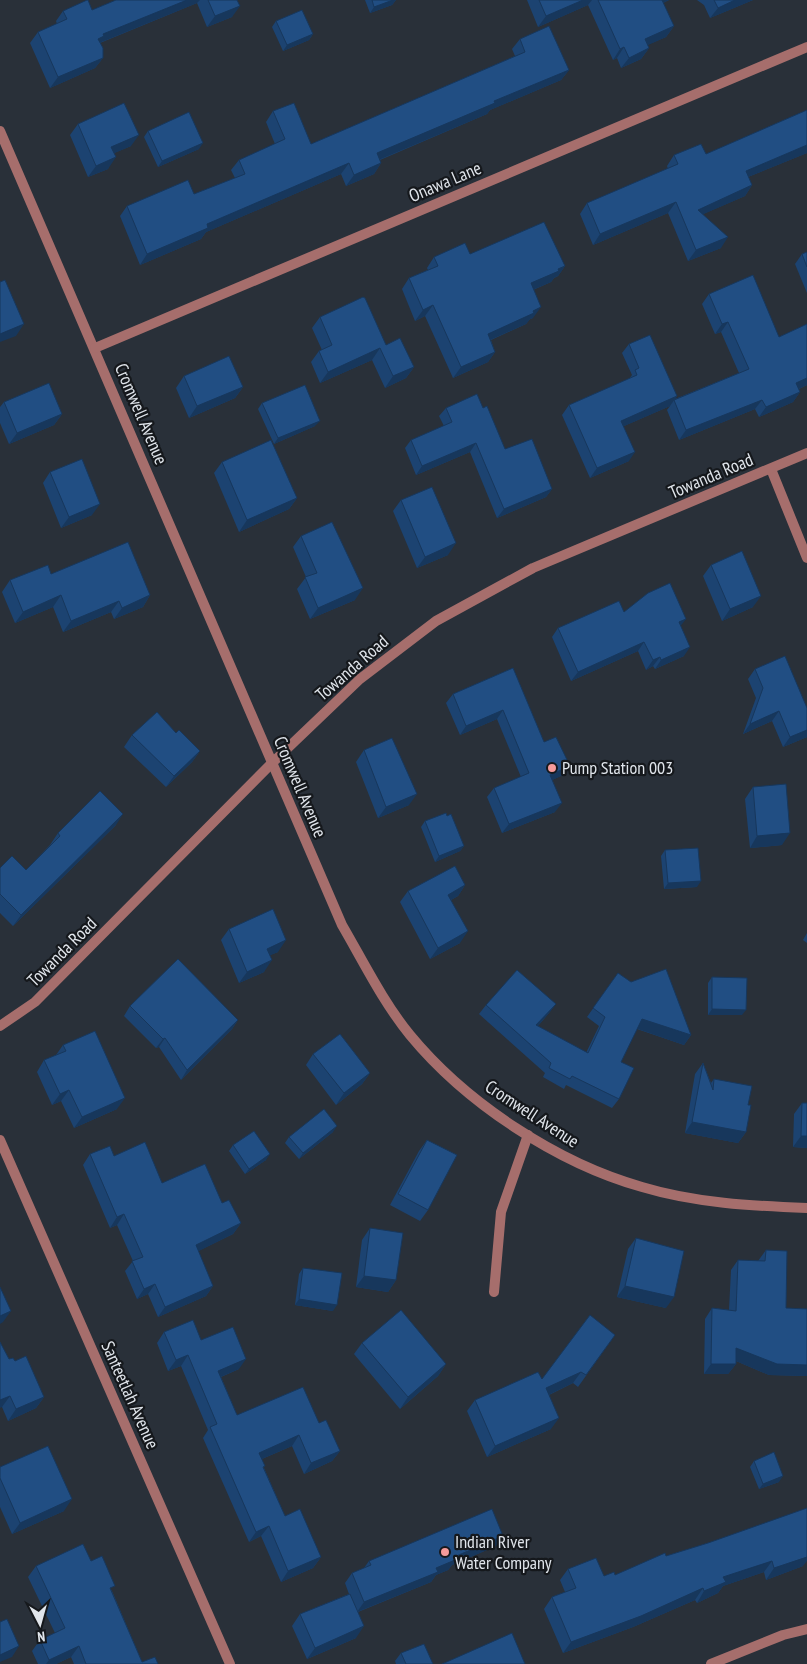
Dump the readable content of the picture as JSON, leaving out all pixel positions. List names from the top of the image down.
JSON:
{
  "streets": {
    "street": [
      "Onawa Lane",
      "Cromwell Avenue",
      "Towanda Road",
      "Santeetlah Avenue"
    ]
  },
  "crossings": [
    ["Onawa Lane", "Cromwell Avenue"],
    ["Cromwell Avenue", "Towanda Road"]
  ],
  "places": ["Pump Station 003", "Indian River Water Company"],
  "north": "bottom"
}
